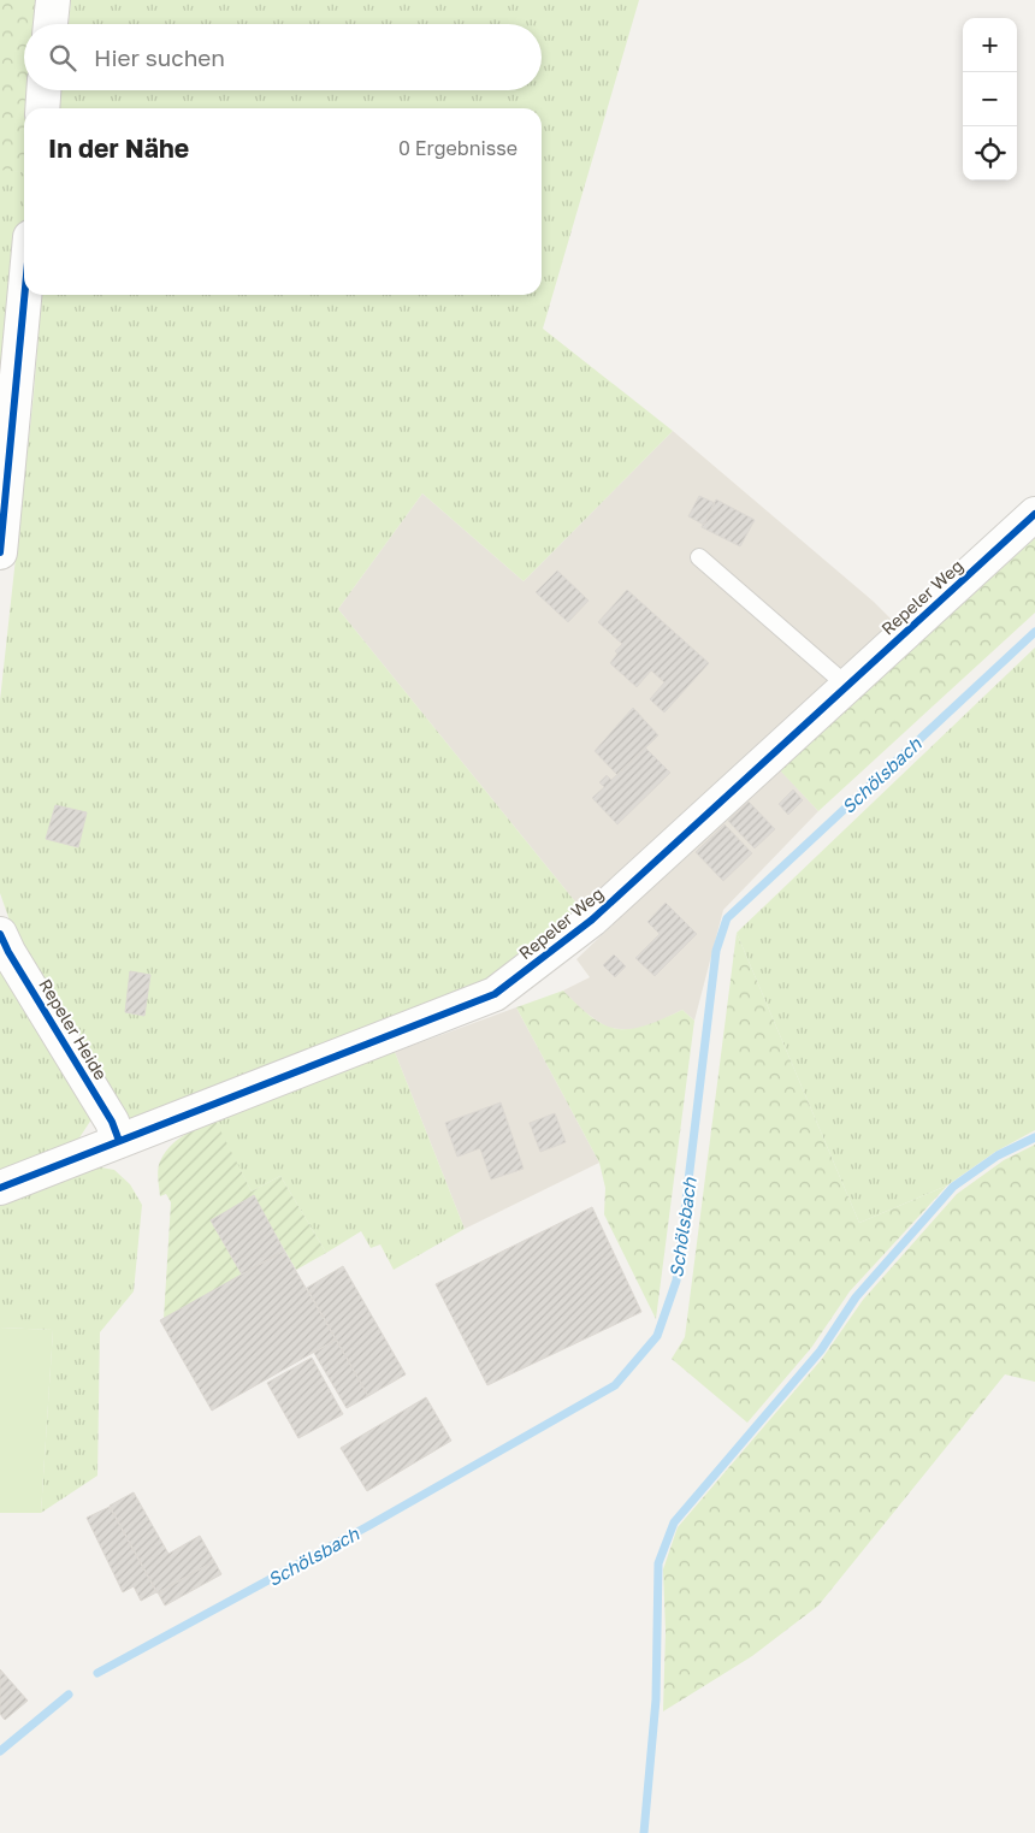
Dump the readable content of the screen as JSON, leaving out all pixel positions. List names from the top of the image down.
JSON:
{
  "streets": {
    "street": ["Repeler Weg", "Repeler Heide"]
  },
  "crossings": [
    ["Repeler Weg", "Repeler Heide"]
  ],
  "water": ["Schölsbach"],
  "page": {
    "map_buttons": ["+", "−"],
    "search": "Hier suchen",
    "heading": ["In der Nähe", "0 Ergebnisse"]
  }
}
